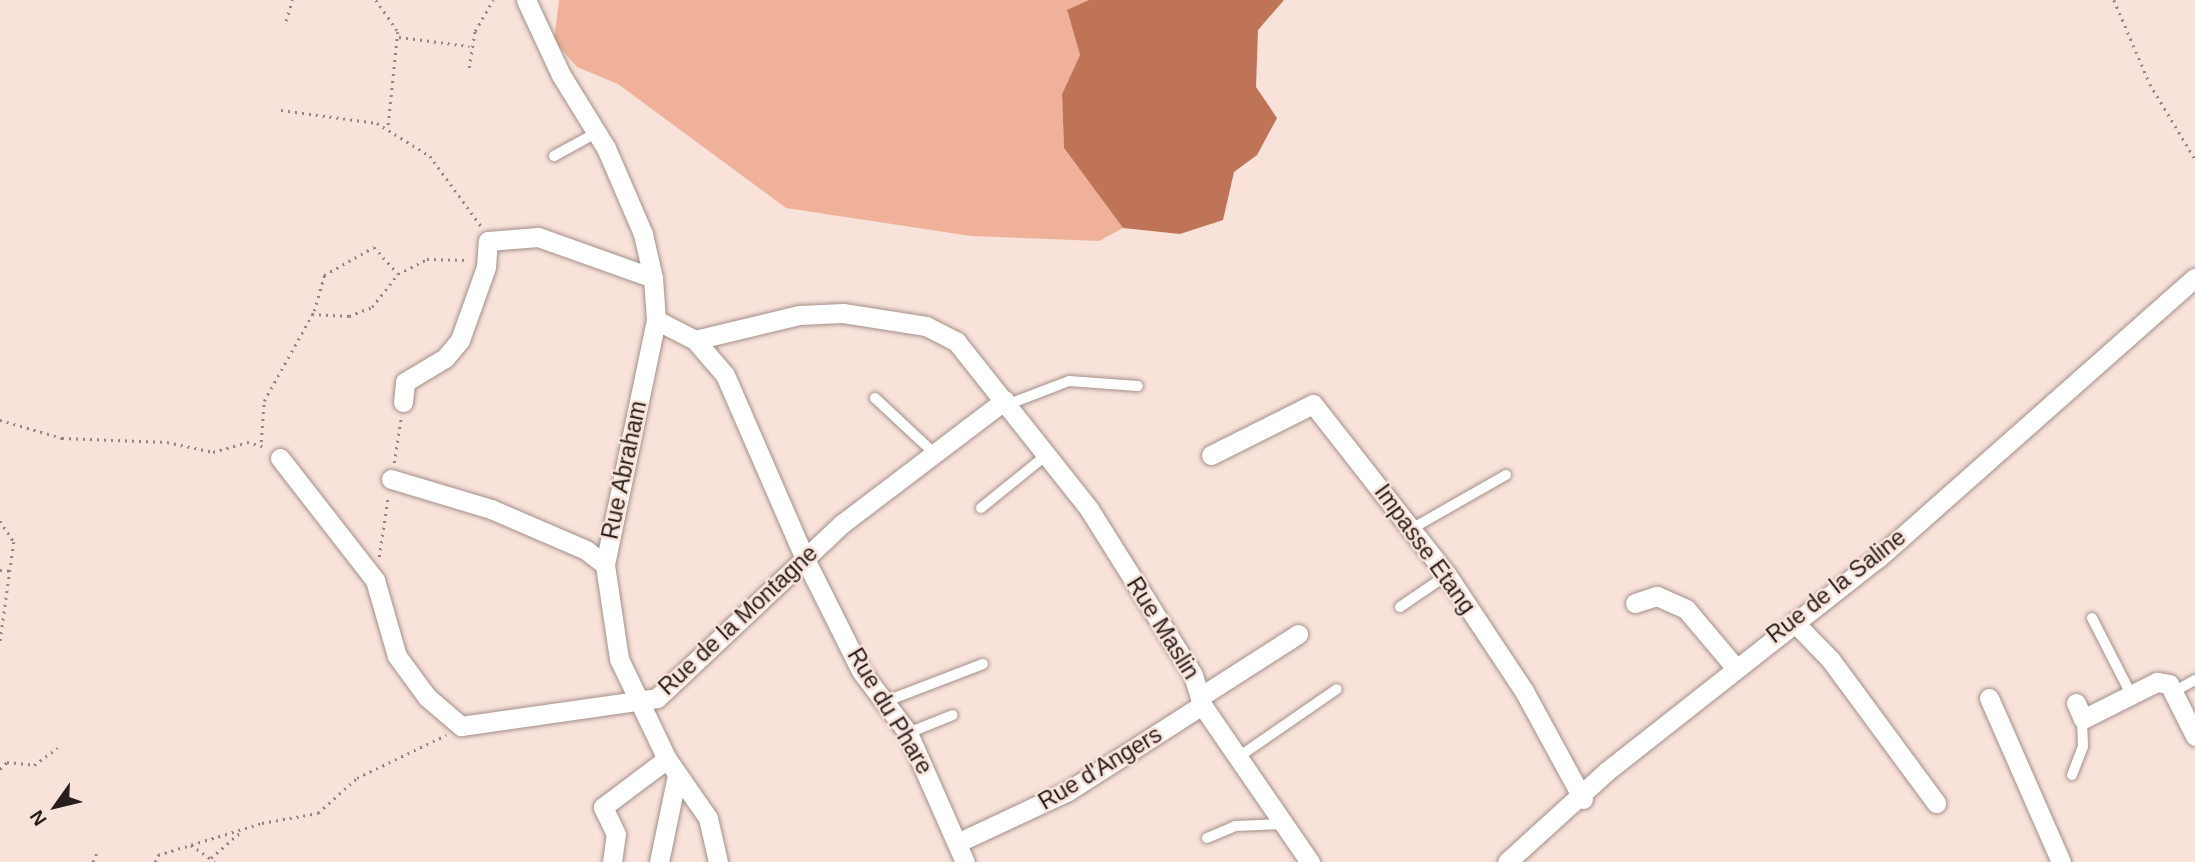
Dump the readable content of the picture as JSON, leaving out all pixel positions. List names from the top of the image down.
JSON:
{
  "streets": {
    "street": [
      "Rue Abraham",
      "Impasse Etang",
      "Rue de la Saline",
      "Rue de la Montagne",
      "Rue Maslin",
      "Rue du Phare",
      "Rue d'Angers"
    ]
  },
  "crossings": [
    ["Rue Abraham", "Rue de la Montagne"],
    ["Impasse Etang", "Rue de la Saline"],
    ["Rue de la Montagne", "Rue Maslin"],
    ["Rue de la Montagne", "Rue du Phare"],
    ["Rue Maslin", "Rue du Phare"],
    ["Rue Maslin", "Rue d'Angers"],
    ["Rue du Phare", "Rue d'Angers"]
  ],
  "north": "bottom left"
}
